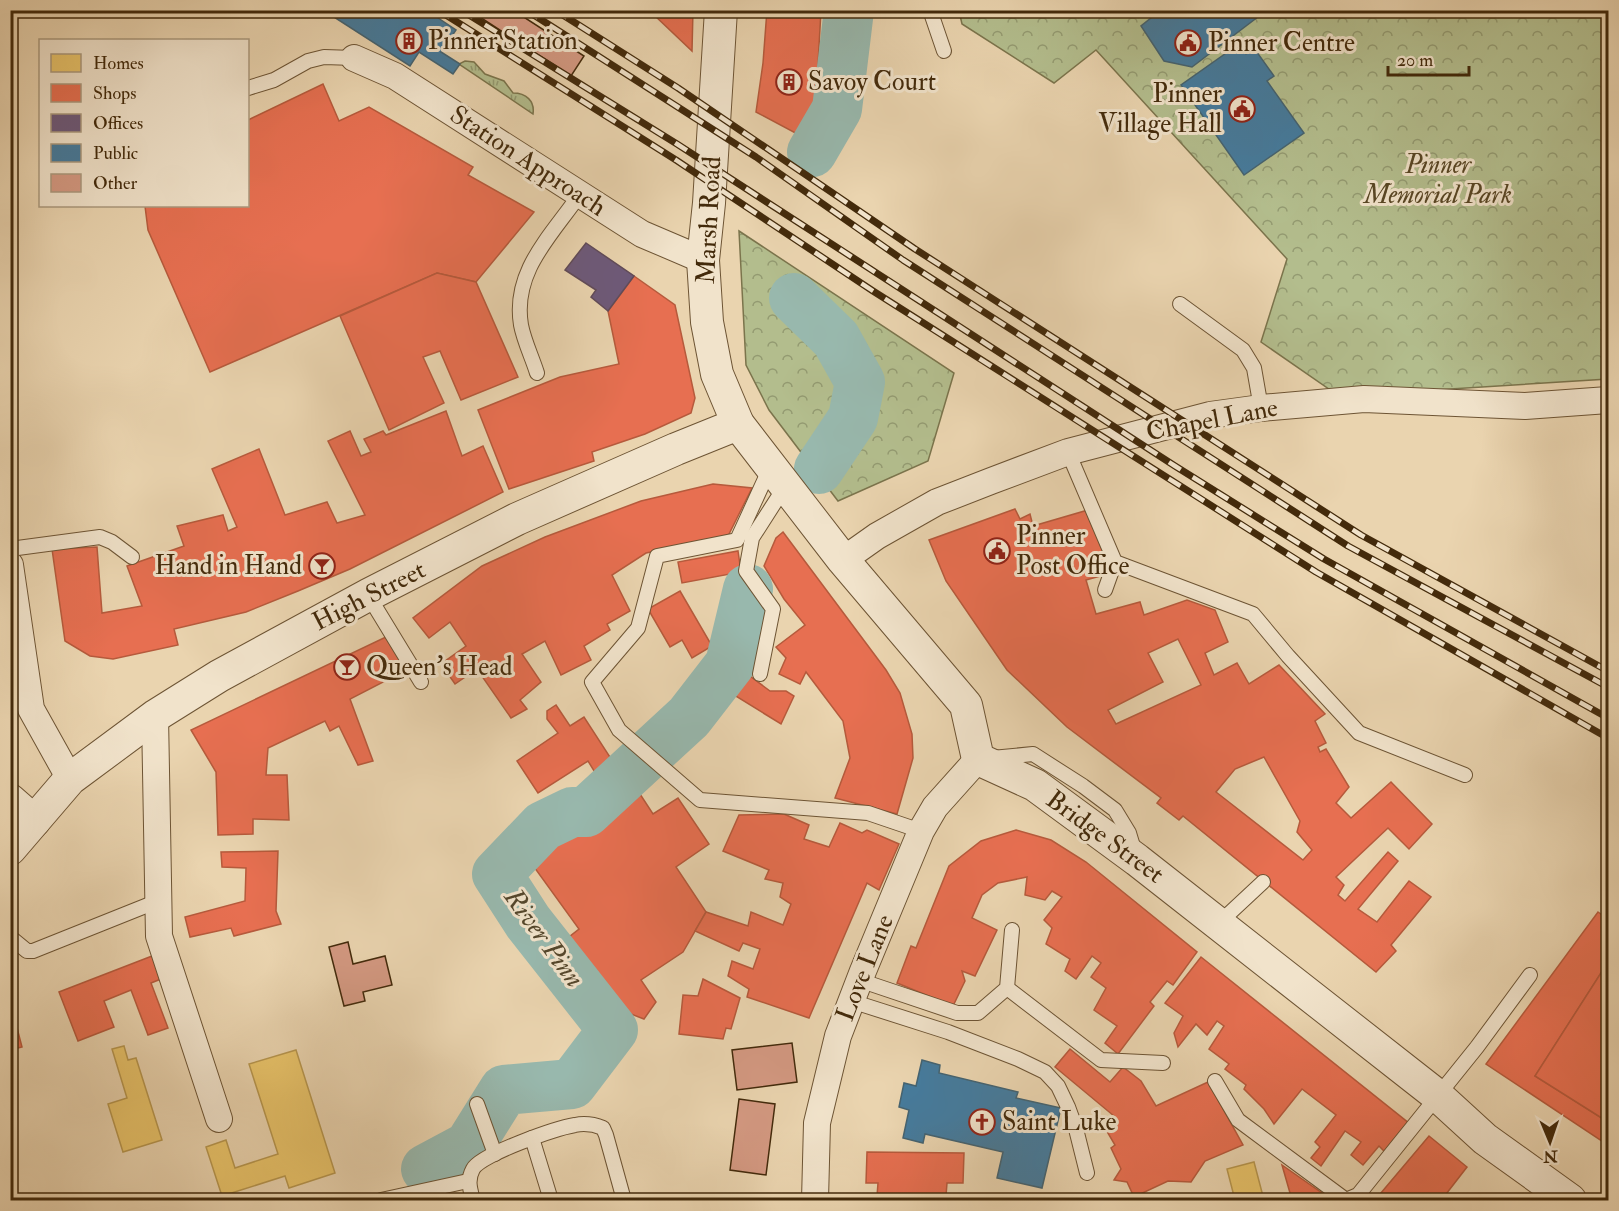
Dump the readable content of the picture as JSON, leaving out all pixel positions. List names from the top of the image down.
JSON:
{
  "streets": {
    "street": [
      "Station Approach",
      "Marsh Road",
      "Chapel Lane",
      "High Street",
      "Bridge Street",
      "Love Lane"
    ]
  },
  "crossings": [
    ["Station Approach", "Marsh Road"],
    ["Marsh Road", "High Street"],
    ["Bridge Street", "Love Lane"]
  ],
  "water": ["River Pinn"],
  "parks": ["Pinner Memorial Park"],
  "places": {
    "building": ["Pinner Station", "Savoy Court"],
    "public building": ["Pinner Centre", "Pinner Village Hall", "Pinner Post Office"],
    "bar": ["Hand in Hand", "Queen's Head"],
    "church": ["Saint Luke"]
  },
  "legend": [
    "Homes",
    "Shops",
    "Offices",
    "Public",
    "Other"
  ],
  "scale_bar": "20 m",
  "north": "bottom"
}
